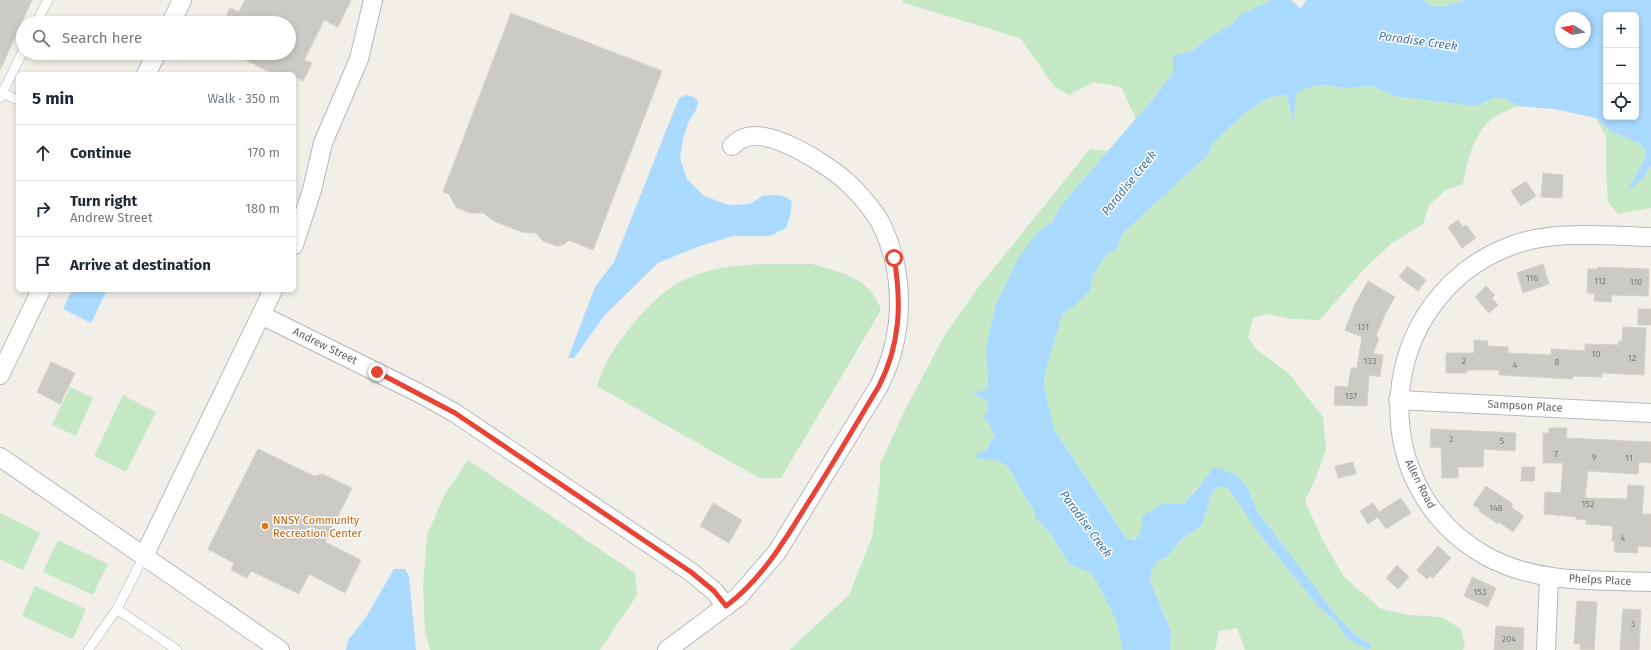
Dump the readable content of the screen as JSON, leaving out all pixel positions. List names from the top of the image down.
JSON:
{
  "streets": {
    "street": [
      "Andrew Street",
      "Sampson Place",
      "Allen Road",
      "Phelps Place"
    ]
  },
  "crossings": [
    ["Sampson Place", "Allen Road"],
    ["Allen Road", "Phelps Place"]
  ],
  "water": ["Paradise Creek"],
  "places": ["NNSY Community Recreation Center"],
  "house_numbers": [
    "116",
    "112",
    "110",
    "131",
    "10",
    "12",
    "133",
    "2",
    "8",
    "4",
    "137",
    "3",
    "5",
    "7",
    "9",
    "11",
    "152",
    "148",
    "4",
    "153",
    "3",
    "204"
  ],
  "north": "left",
  "page": {
    "map_buttons": ["+", "−"],
    "search": "Search here",
    "heading": ["5 min", "Walk · 350 m"],
    "list": [
      ["Continue", "170 m"],
      ["Turn right", "Andrew Street", "180 m"],
      "Arrive at destination"
    ]
  }
}
